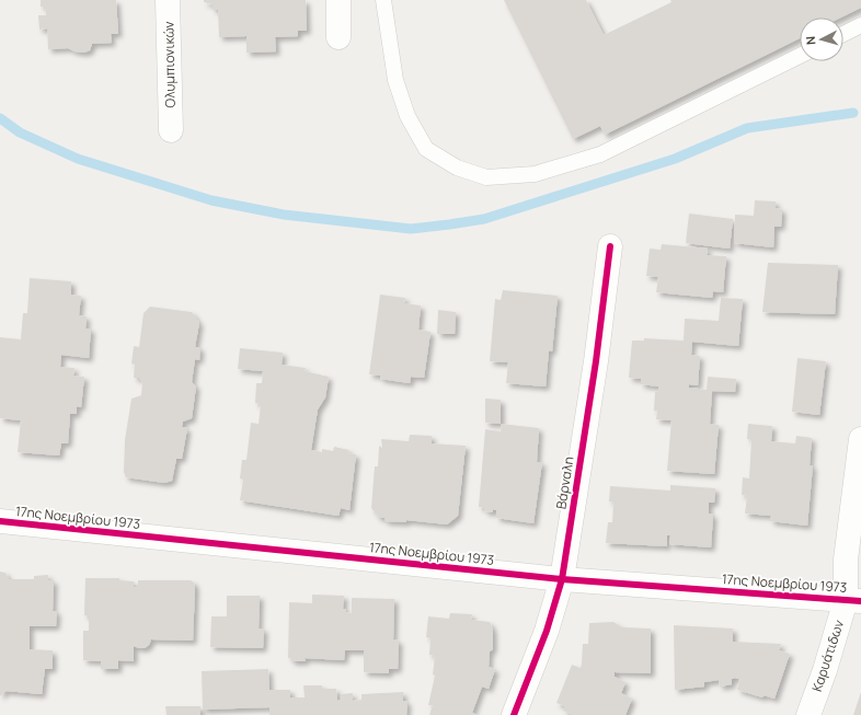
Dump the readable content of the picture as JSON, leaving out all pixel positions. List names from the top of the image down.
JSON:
{
  "streets": {
    "street": [
      "Ολυμπιονικών",
      "Βάρναλη",
      "17ης Νοεμβρίου 1973",
      "Καρυάτιδων"
    ]
  },
  "crossings": [
    ["Βάρναλη", "17ης Νοεμβρίου 1973"],
    ["17ης Νοεμβρίου 1973", "Καρυάτιδων"]
  ],
  "north": "left"
}
